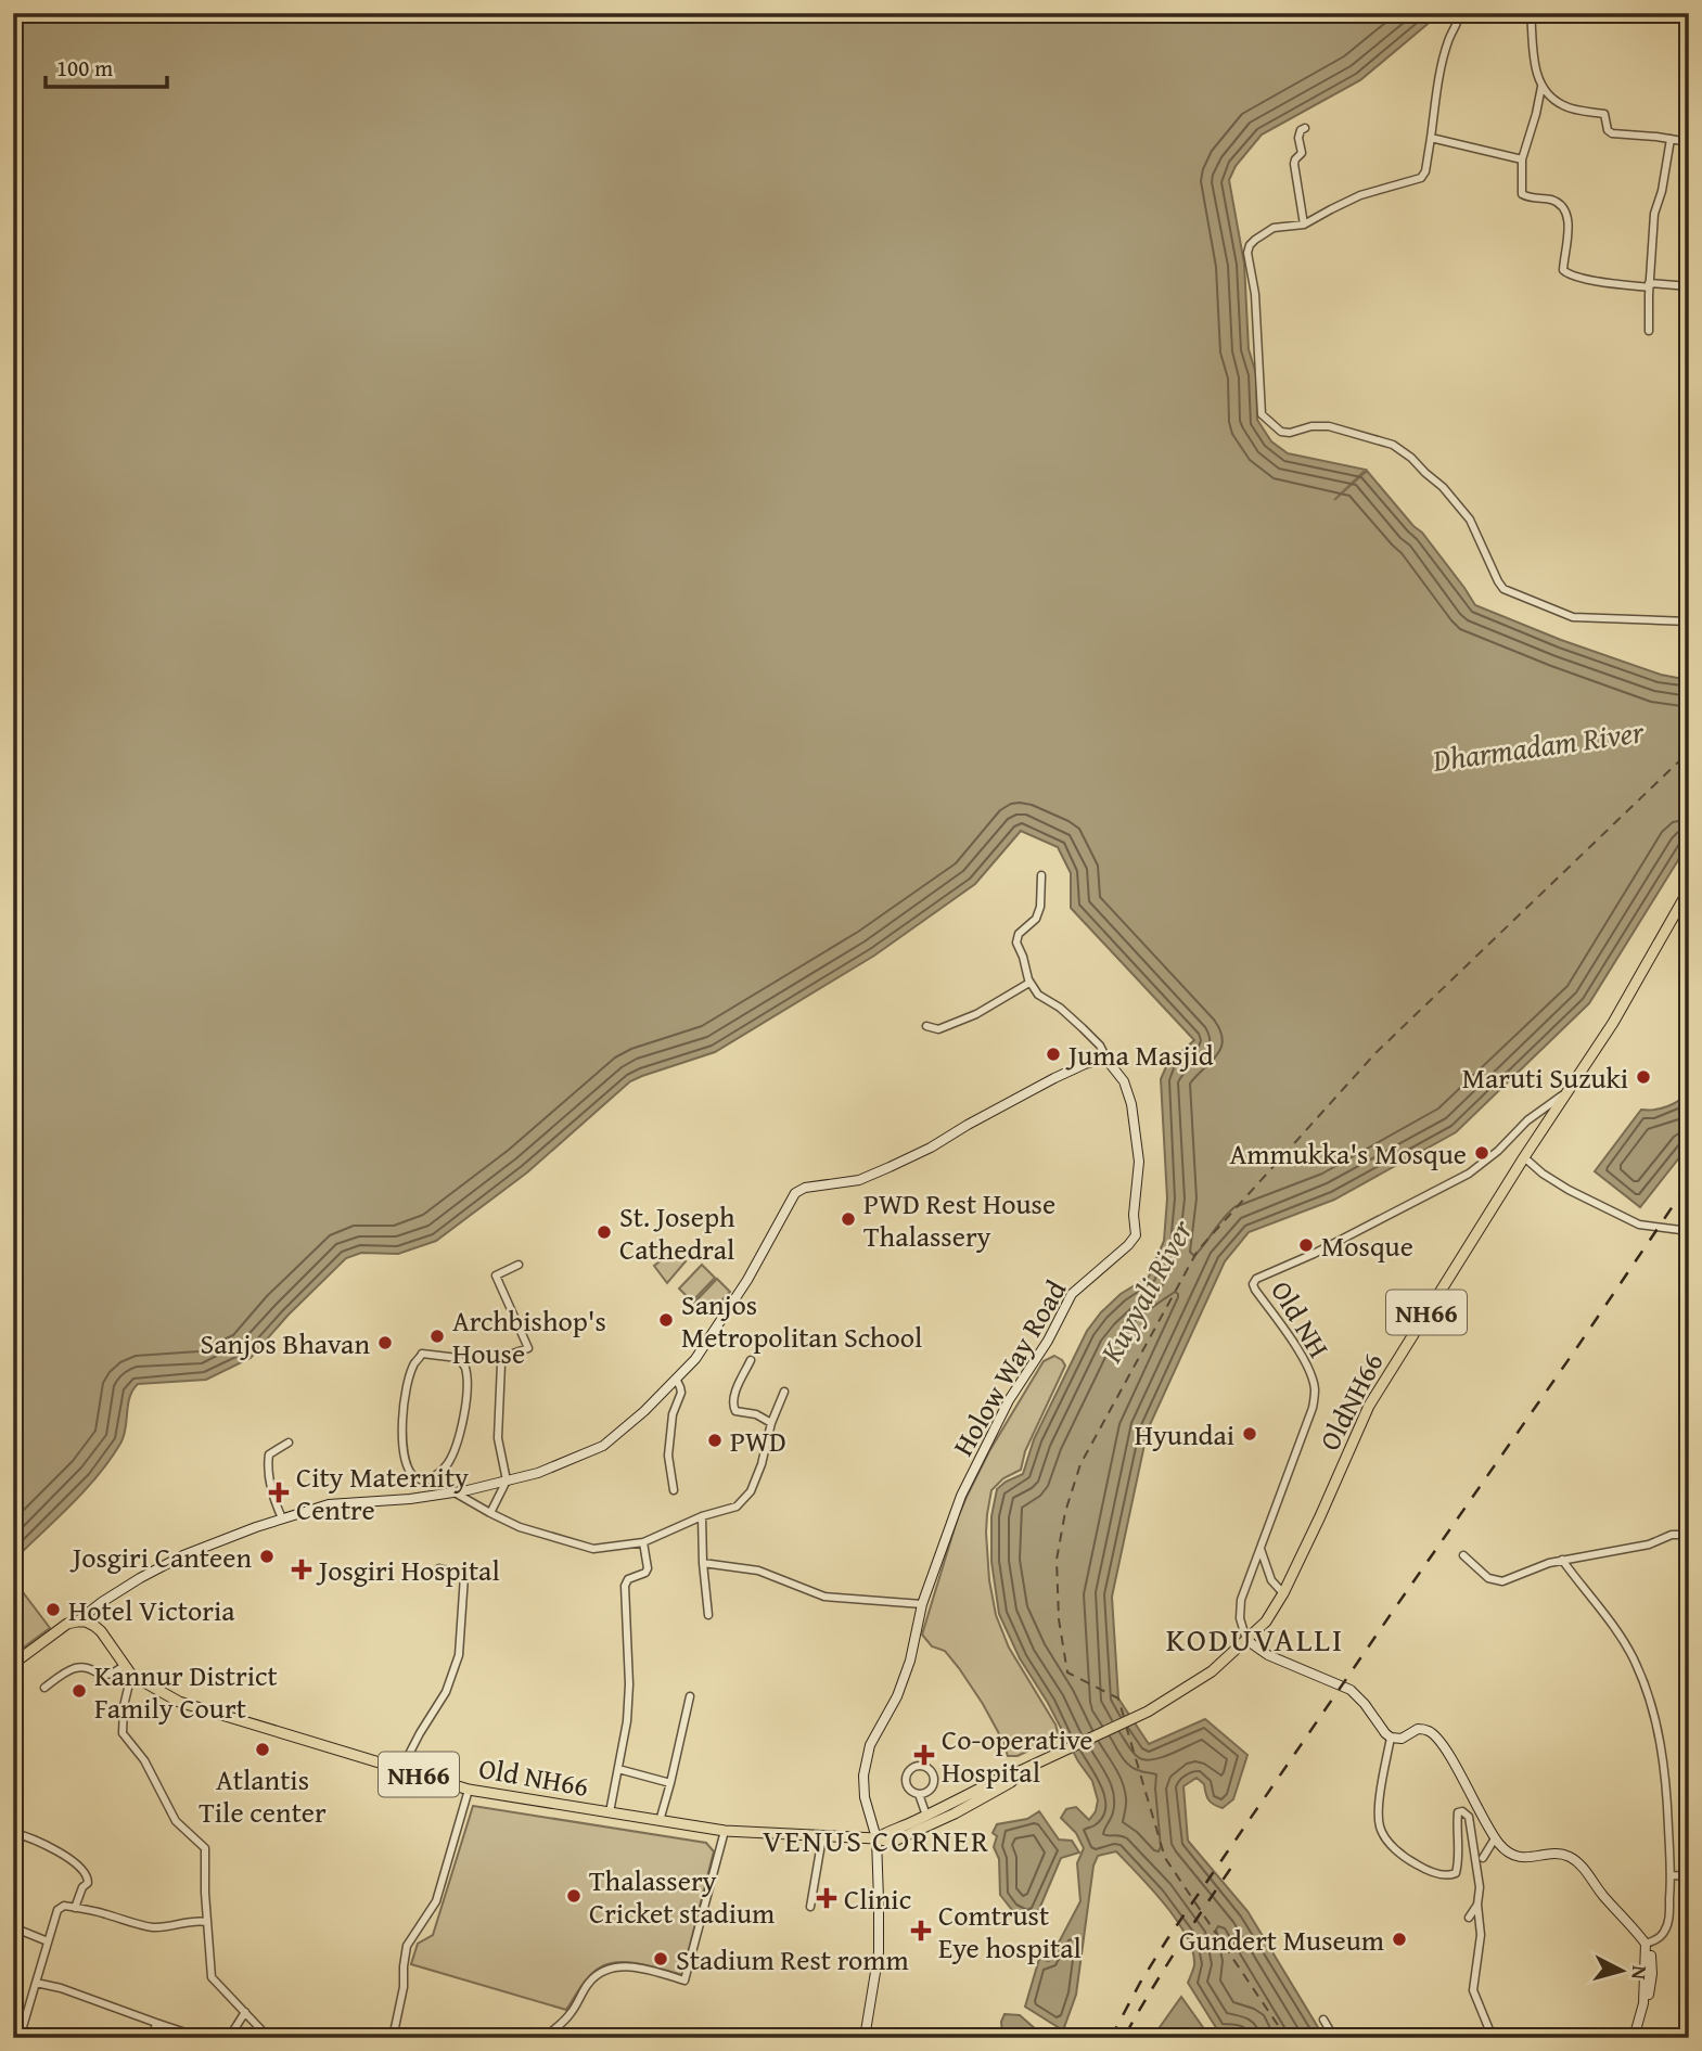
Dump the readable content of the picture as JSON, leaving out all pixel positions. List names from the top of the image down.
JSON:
{
  "streets": {
    "main road": ["NH66", "OldNH66", "Old NH66"],
    "street": ["Old NH", "Holow Way Road"]
  },
  "crossings": [
    ["Old NH", "OldNH66"],
    ["Holow Way Road", "Old NH66"],
    ["OldNH66", "Old NH66"]
  ],
  "districts": ["KODUVALLI", "VENUS CORNER"],
  "water": ["Dharmadam River", "Kuyyali River"],
  "places": {
    "other": [
      "Juma Masjid",
      "Maruti Suzuki",
      "Ammukka's Mosque",
      "PWD Rest House Thalassery",
      "St. Joseph Cathedral",
      "Mosque",
      "Sanjos Metropolitan School",
      "Archbishop's House",
      "Sanjos Bhavan",
      "Hyundai",
      "PWD",
      "Josgiri Canteen",
      "Hotel Victoria",
      "Kannur District Family Court",
      "Atlantis Tile center",
      "Thalassery Cricket stadium",
      "Gundert Museum",
      "Stadium Rest romm"
    ],
    "health": [
      "City Maternity Centre",
      "Josgiri Hospital",
      "Co-operative Hospital",
      "Clinic",
      "Comtrust Eye hospital"
    ]
  },
  "scale_bar": "100 m",
  "north": "right"
}
